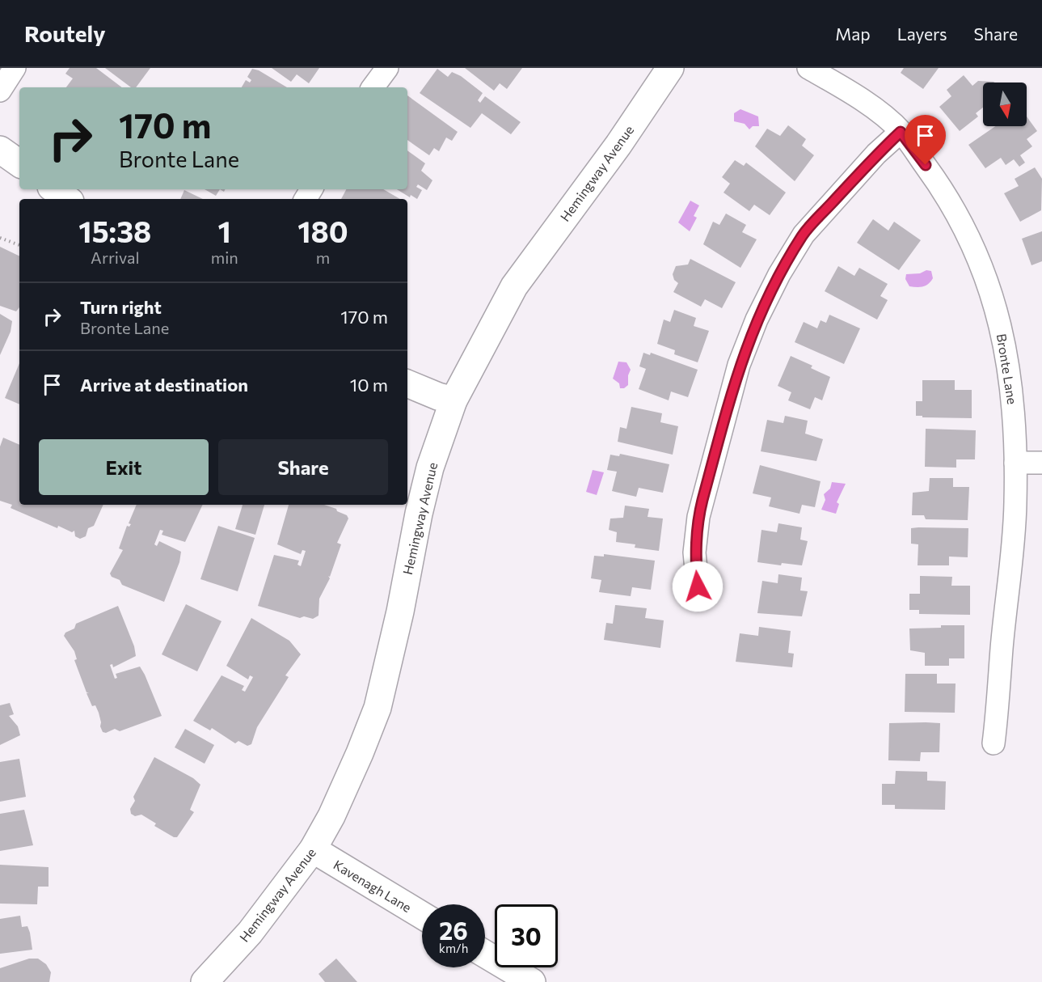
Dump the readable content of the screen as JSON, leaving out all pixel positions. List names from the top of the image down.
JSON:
{
  "streets": {
    "main road": ["Hemingway Avenue", "Kavenagh Lane"],
    "street": ["Bronte Lane"]
  },
  "crossings": [
    ["Hemingway Avenue", "Kavenagh Lane"]
  ],
  "north": "bottom",
  "page": {
    "header": "Routely",
    "nav": ["Map", "Layers", "Share"],
    "turn": ["170 m", "Bronte Lane"],
    "eta": [
      "15:38",
      "Arrival",
      "1",
      "min",
      "180",
      "m"
    ],
    "list": [
      {
        "name": "Turn right",
        "note": "Bronte Lane",
        "value": "170 m"
      },
      {
        "name": "Arrive at destination",
        "value": "10 m"
      }
    ],
    "buttons": ["Exit", "Share"],
    "speed": "26 km/h",
    "limit": "30"
  }
}
